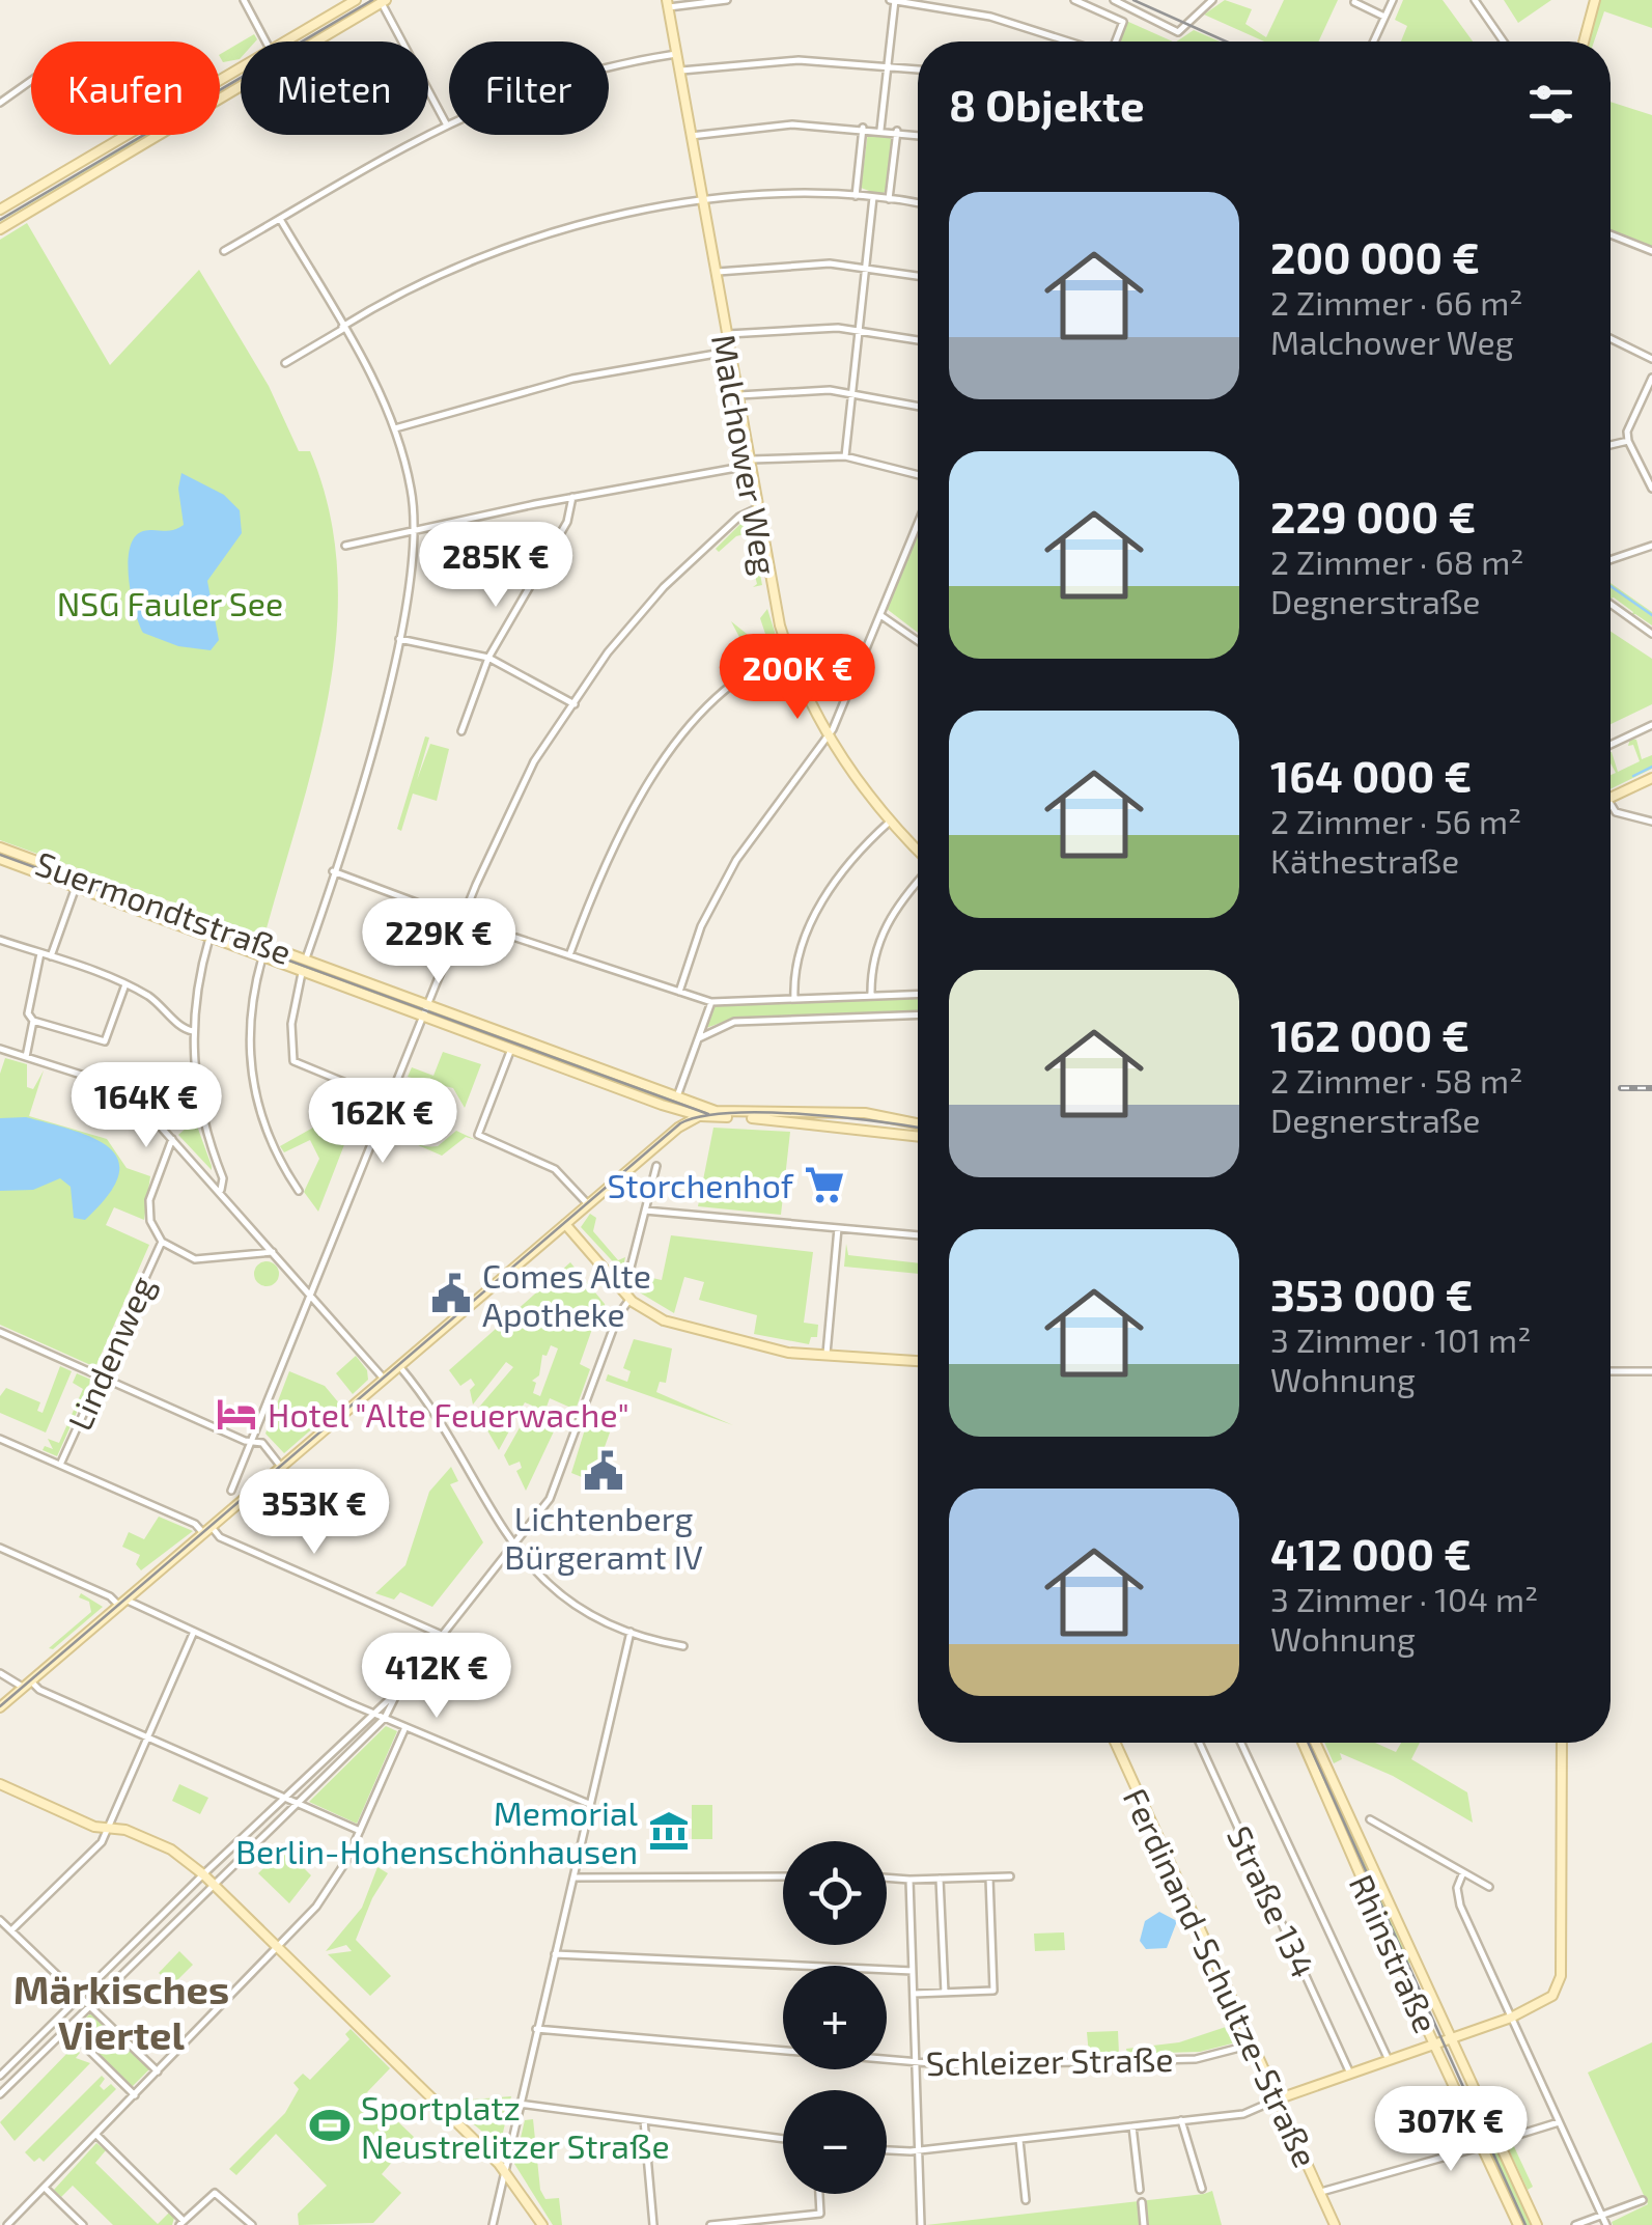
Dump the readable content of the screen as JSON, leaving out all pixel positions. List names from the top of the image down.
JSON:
{
  "streets": {
    "main road": [
      "Malchower Weg",
      "Suermondtstraße",
      "Rhinstraße",
      "Ferdinand-Schultze-Straße"
    ],
    "street": ["Lindenweg", "Straße 134", "Schleizer Straße"]
  },
  "crossings": [
    ["Ferdinand-Schultze-Straße", "Schleizer Straße"]
  ],
  "districts": ["Märkisches Viertel"],
  "parks": ["NSG Fauler See"],
  "places": {
    "supermarket": ["Storchenhof"],
    "public building": ["Comes Alte Apotheke", "Lichtenberg Bürgeramt IV"],
    "hotel": ["Hotel \"Alte Feuerwache\""],
    "museum": ["Memorial Berlin-Hohenschönhausen"],
    "sports": ["Sportplatz Neustrelitzer Straße"]
  },
  "page": {
    "chip": ["Kaufen", "Mieten", "Filter"],
    "heading": "8 Objekte",
    "list": [
      {
        "name": "200 000 €",
        "note": "2 Zimmer · 66 m² · Malchower Weg"
      },
      {
        "name": "229 000 €",
        "note": "2 Zimmer · 68 m² · Degnerstraße"
      },
      {
        "name": "164 000 €",
        "note": "2 Zimmer · 56 m² · Käthestraße"
      },
      {
        "name": "162 000 €",
        "note": "2 Zimmer · 58 m² · Degnerstraße"
      },
      {
        "name": "353 000 €",
        "note": "3 Zimmer · 101 m² · Wohnung"
      },
      {
        "name": "412 000 €",
        "note": "3 Zimmer · 104 m² · Wohnung"
      }
    ],
    "price": [
      "285K €",
      "200K €",
      "229K €",
      "164K €",
      "162K €",
      "353K €",
      "412K €",
      "307K €"
    ],
    "map_buttons": ["+", "−"]
  }
}
